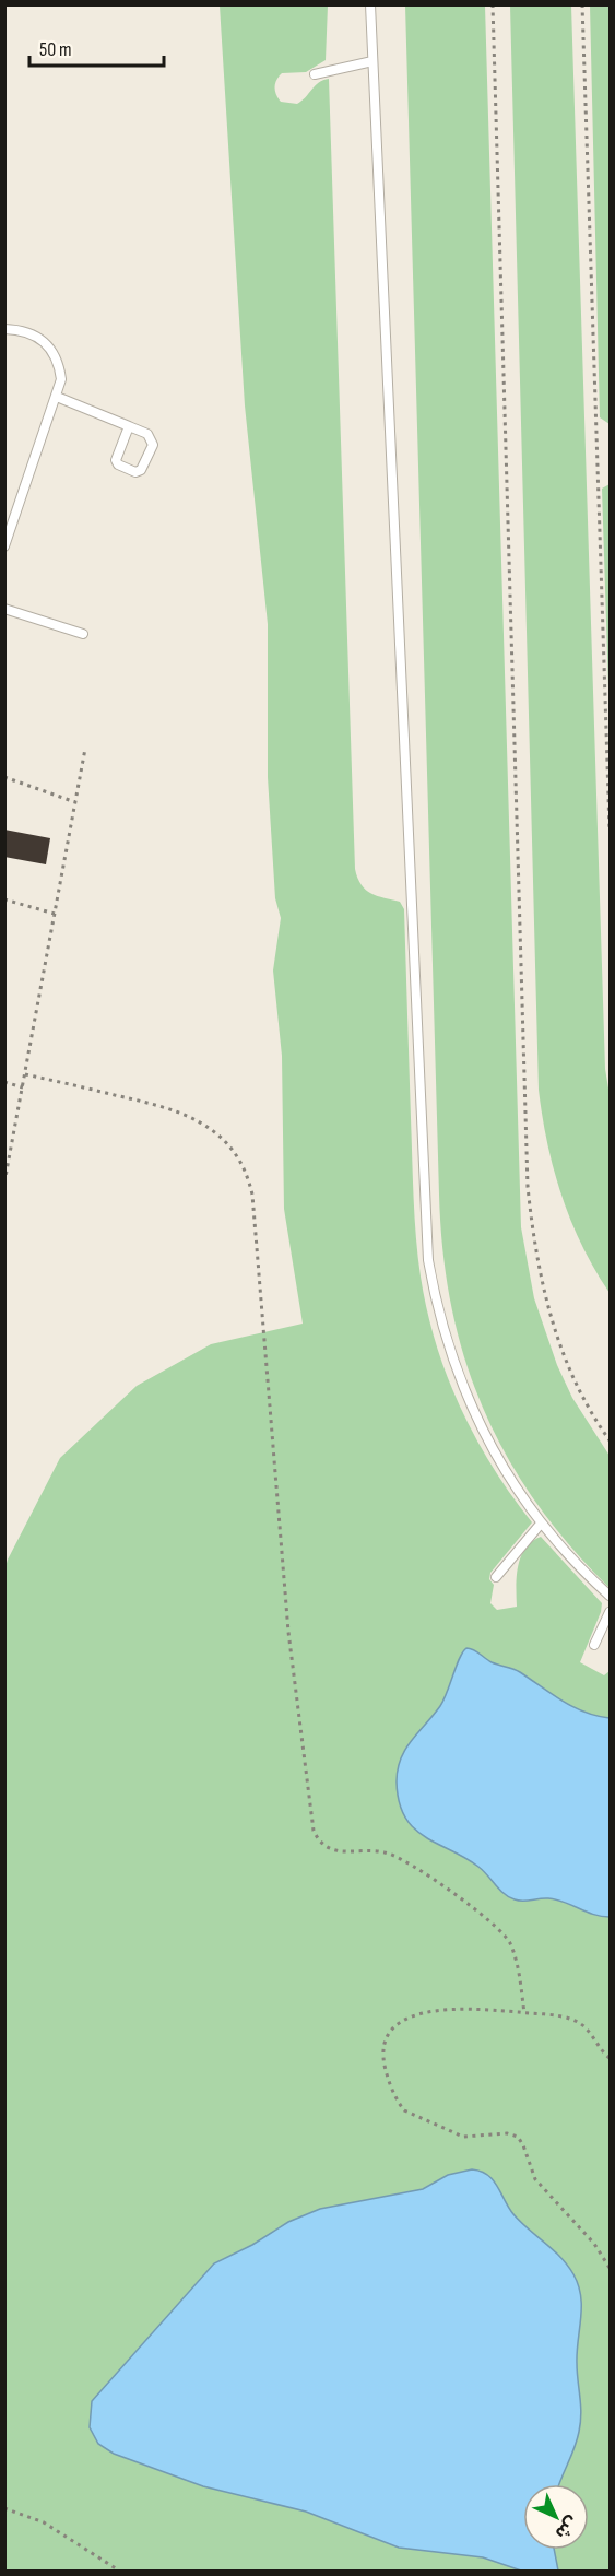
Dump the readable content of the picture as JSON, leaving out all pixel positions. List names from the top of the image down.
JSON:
{
  "scale_bar": "50 m",
  "north": "bottom right"
}
